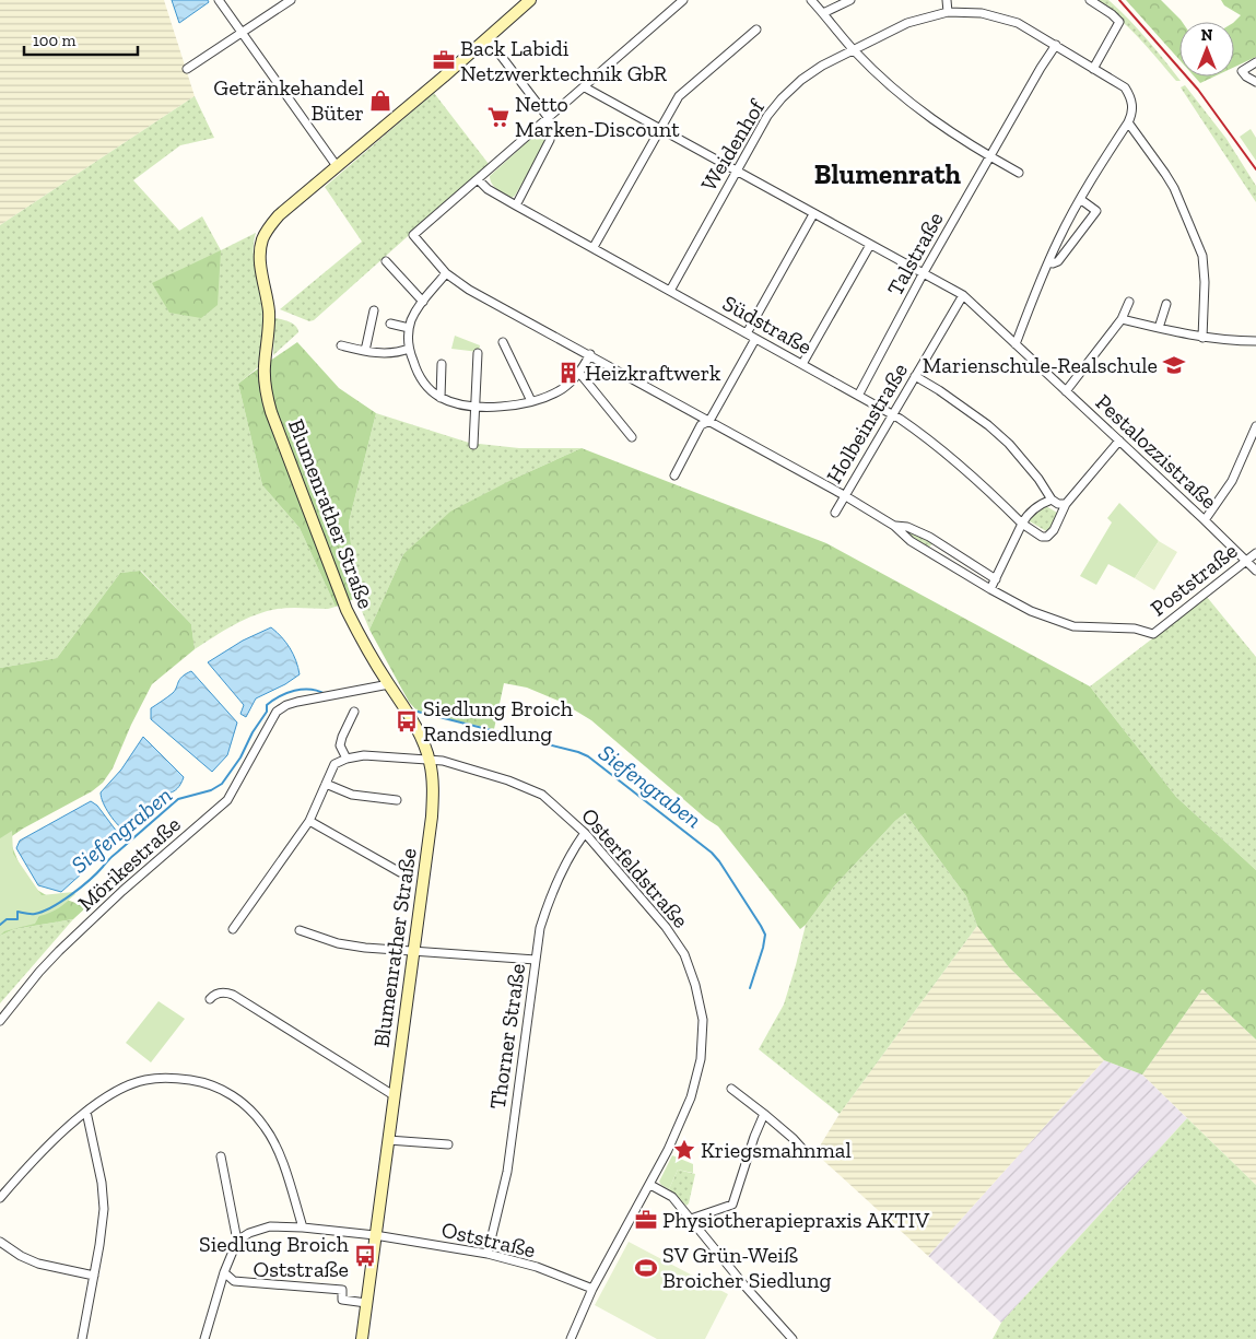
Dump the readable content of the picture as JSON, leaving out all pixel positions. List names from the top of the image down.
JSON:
{
  "streets": {
    "street": [
      "Weidenhof",
      "Talstraße",
      "Südstraße",
      "Holbeinstraße",
      "Pestalozzistraße",
      "Blumenrather Straße",
      "Poststraße",
      "Mörikestraße",
      "Osterfeldstraße",
      "Thorner Straße",
      "Oststraße"
    ]
  },
  "crossings": [
    ["Weidenhof", "Talstraße"],
    ["Weidenhof", "Südstraße"],
    ["Weidenhof", "Pestalozzistraße"],
    ["Talstraße", "Südstraße"],
    ["Talstraße", "Pestalozzistraße"],
    ["Südstraße", "Holbeinstraße"],
    ["Holbeinstraße", "Pestalozzistraße"],
    ["Pestalozzistraße", "Poststraße"],
    ["Blumenrather Straße", "Mörikestraße"],
    ["Blumenrather Straße", "Osterfeldstraße"],
    ["Blumenrather Straße", "Oststraße"],
    ["Osterfeldstraße", "Thorner Straße"],
    ["Osterfeldstraße", "Oststraße"],
    ["Thorner Straße", "Oststraße"]
  ],
  "districts": ["Blumenrath"],
  "water": ["Siefengraben"],
  "places": {
    "office": ["Back Labidi Netzwerktechnik GbR", "Physiotherapiepraxis AKTIV"],
    "shop": ["Getränkehandel Büter"],
    "supermarket": ["Netto Marken-Discount"],
    "school or university": ["Marienschule-Realschule"],
    "building": ["Heizkraftwerk"],
    "bus stop": ["Siedlung Broich Randsiedlung", "Siedlung Broich Oststraße"],
    "place": ["Kriegsmahnmal"],
    "sports": ["SV Grün-Weiß Broicher Siedlung"]
  },
  "scale_bar": "100 m",
  "north": "top"
}
